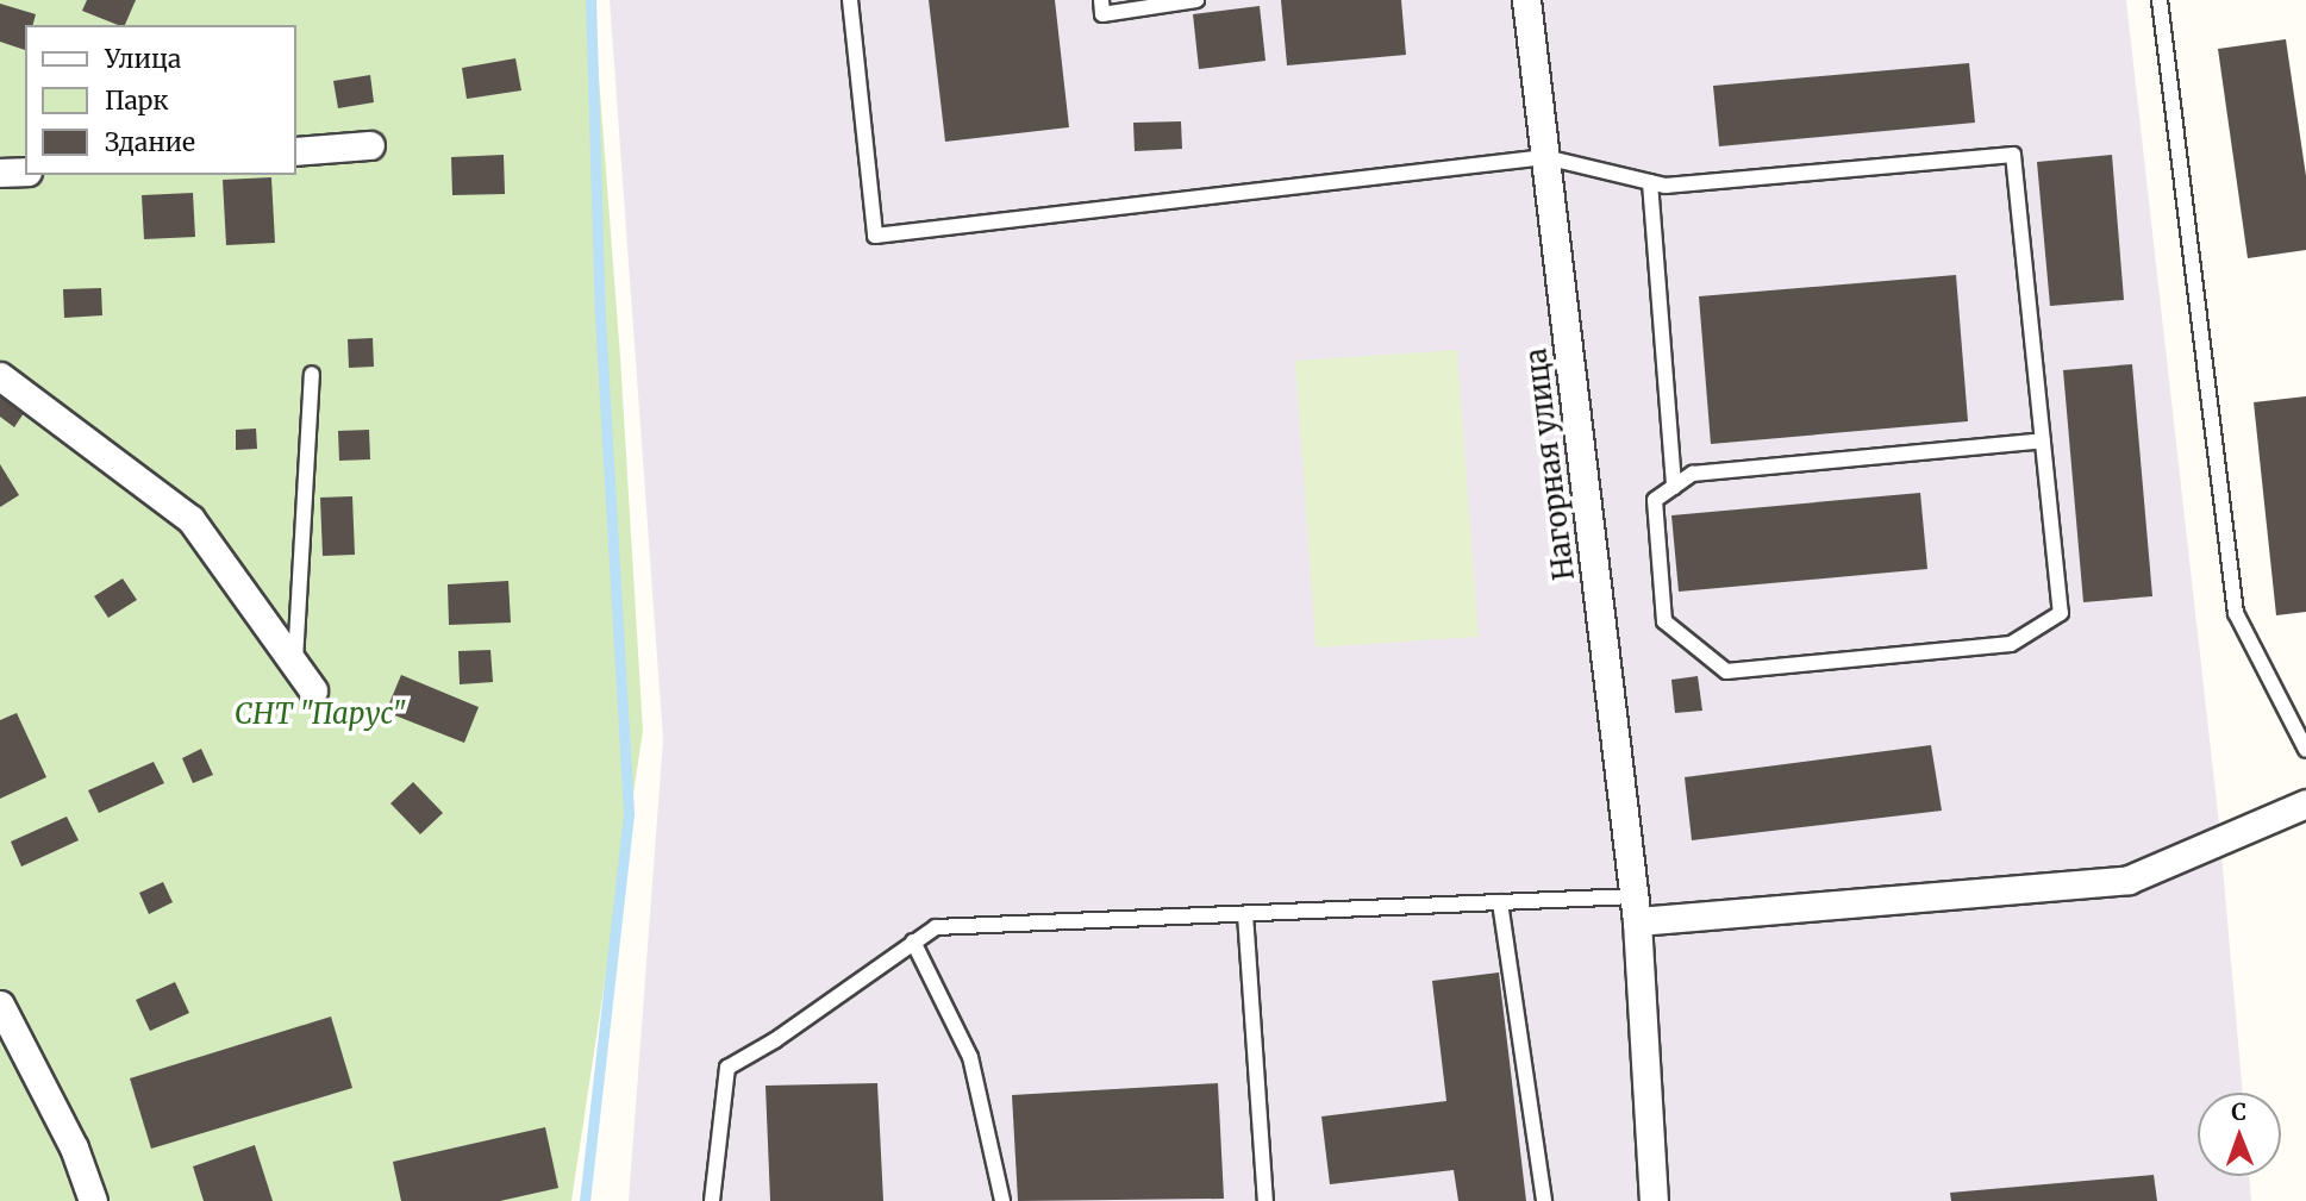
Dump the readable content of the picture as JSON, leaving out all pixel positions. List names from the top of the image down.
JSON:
{
  "streets": {
    "street": ["Нагорная улица"]
  },
  "parks": ["СНТ \"Парус\""],
  "legend": ["Улица", "Парк", "Здание"],
  "north": "top"
}
